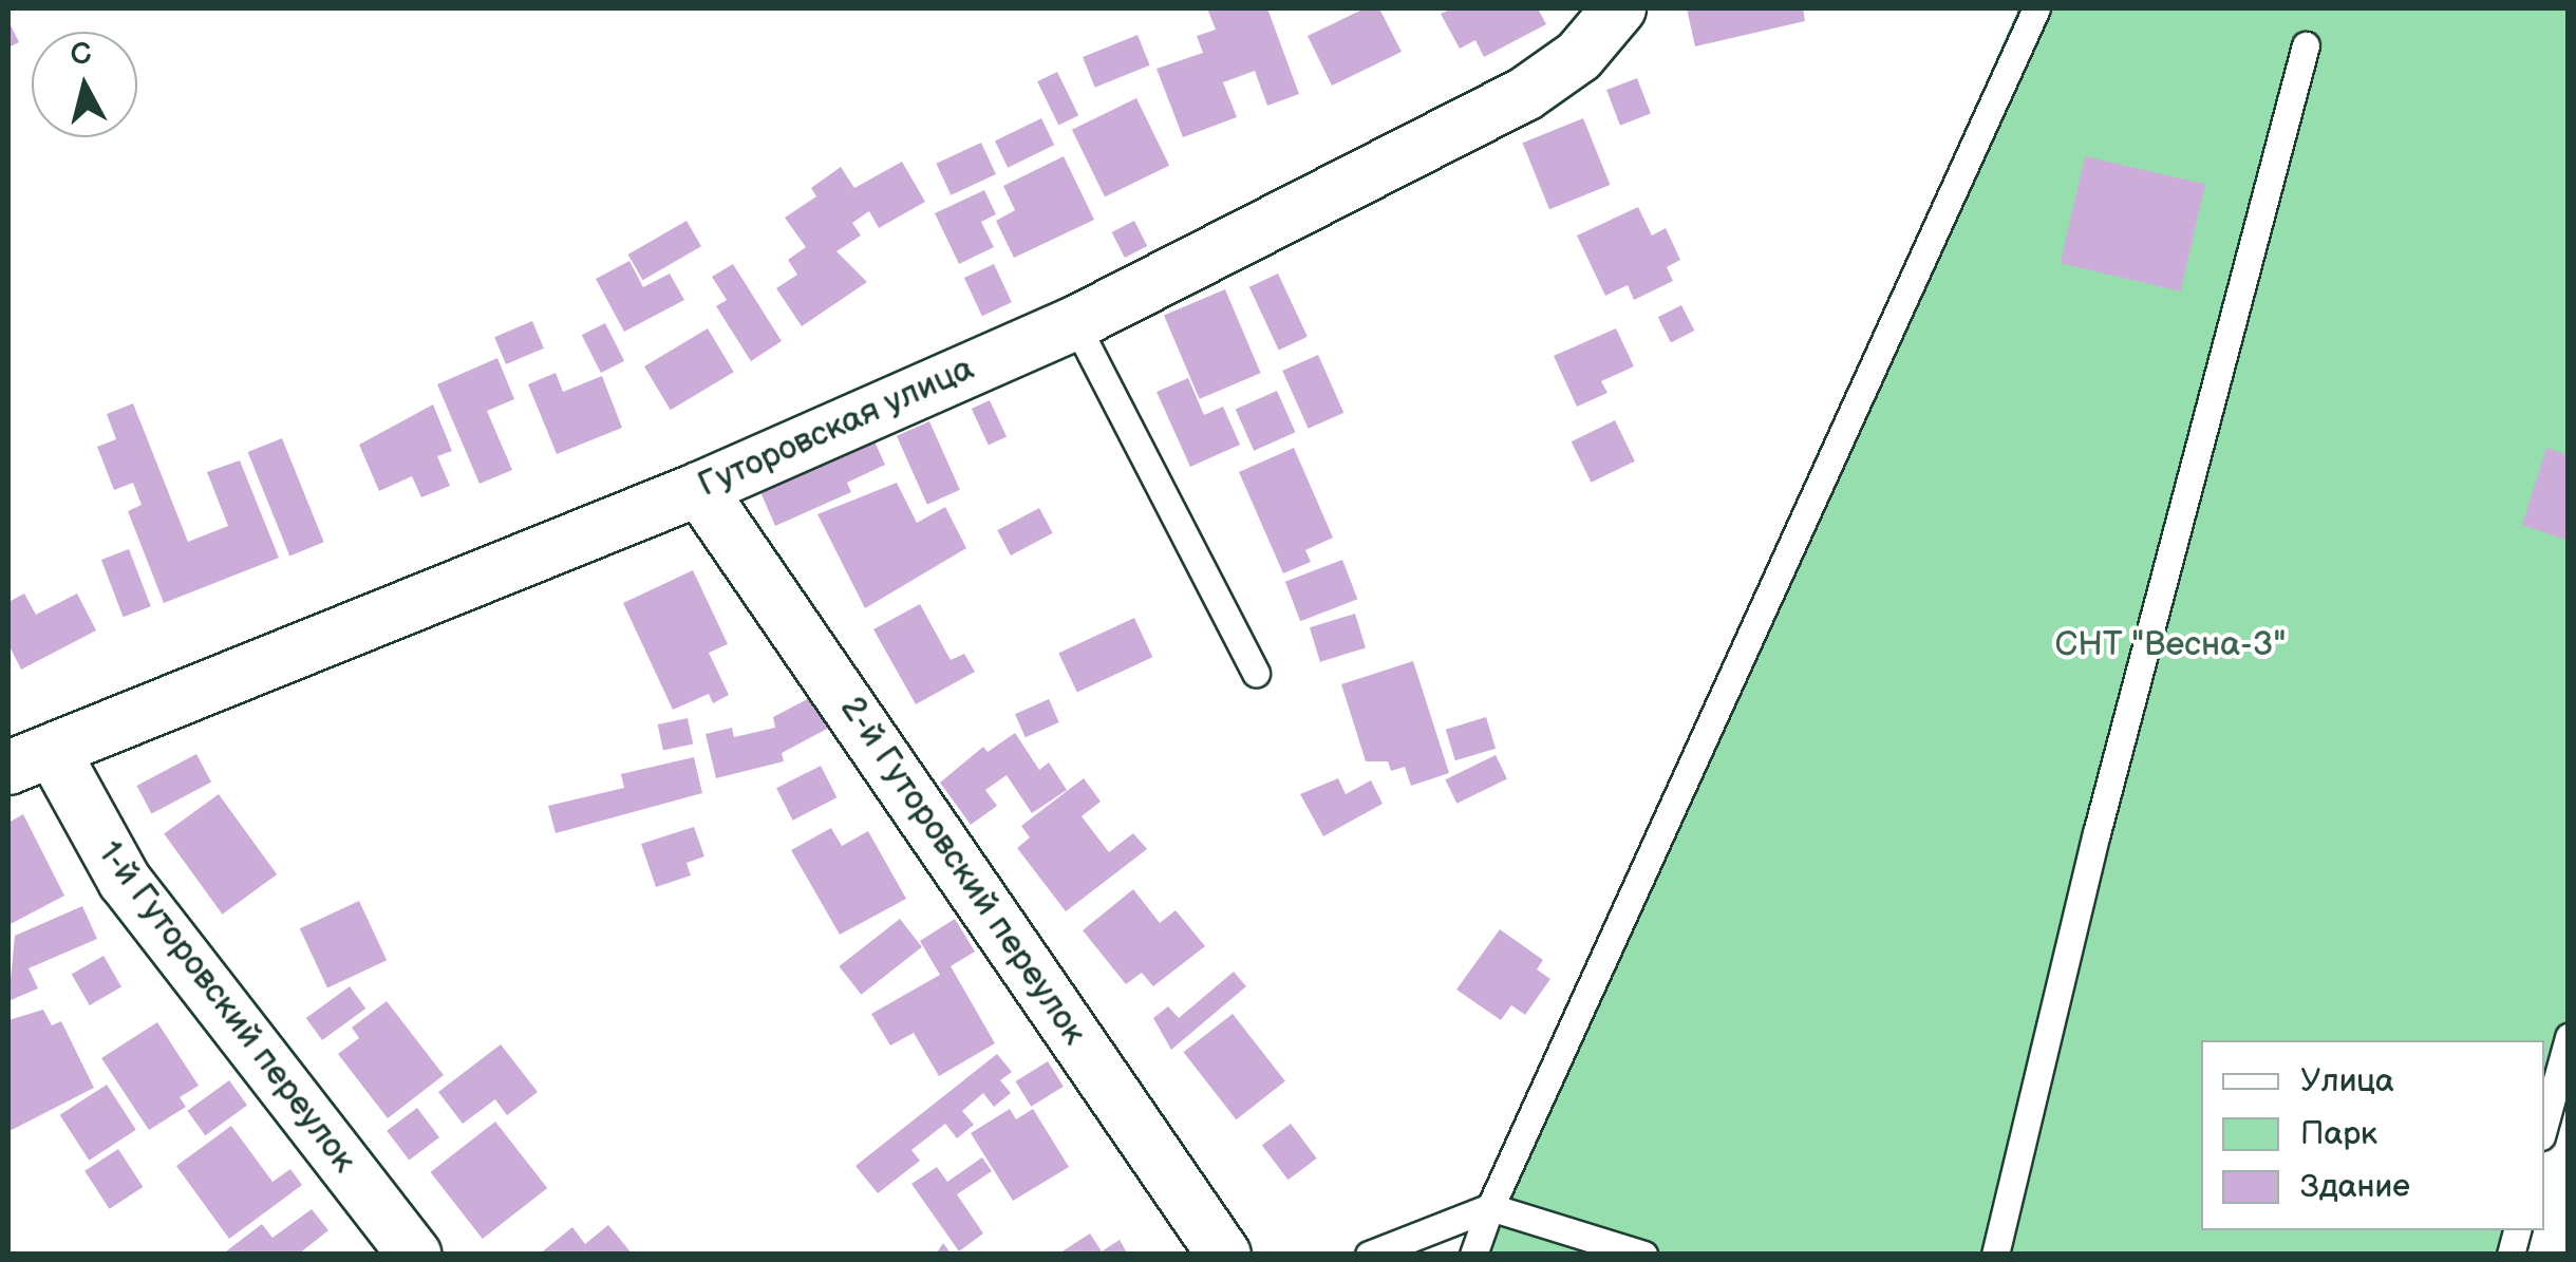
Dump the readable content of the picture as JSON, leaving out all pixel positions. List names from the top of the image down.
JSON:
{
  "streets": {
    "street": ["Гуторовская улица", "2-й Гуторовский переулок", "1-й Гуторовский переулок"]
  },
  "crossings": [
    ["Гуторовская улица", "2-й Гуторовский переулок"],
    ["Гуторовская улица", "1-й Гуторовский переулок"]
  ],
  "parks": ["СНТ \"Весна-3\""],
  "legend": ["Улица", "Парк", "Здание"],
  "north": "top"
}
